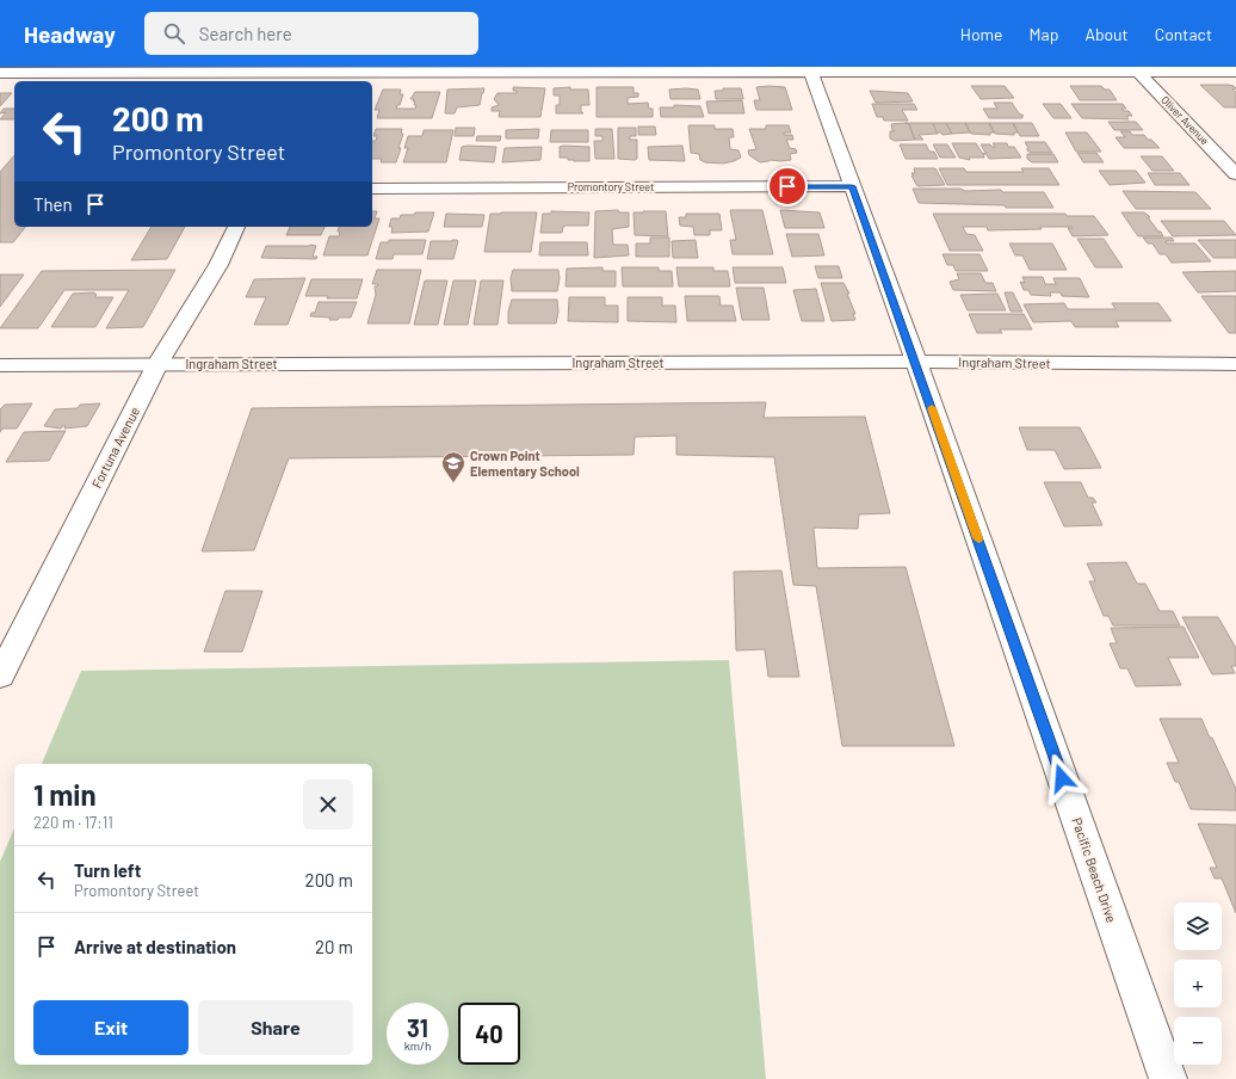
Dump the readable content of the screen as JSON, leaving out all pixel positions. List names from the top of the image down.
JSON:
{
  "streets": {
    "street": [
      "Oliver Avenue",
      "Promontory Street",
      "Ingraham Street",
      "Fortuna Avenue",
      "Pacific Beach Drive"
    ]
  },
  "crossings": [
    ["Promontory Street", "Pacific Beach Drive"],
    ["Ingraham Street", "Fortuna Avenue"],
    ["Ingraham Street", "Pacific Beach Drive"]
  ],
  "places": {
    "school or university": ["Crown Point Elementary School"]
  },
  "page": {
    "header": "Headway",
    "search": "Search here",
    "nav": [
      "Home",
      "Map",
      "About",
      "Contact"
    ],
    "turn": ["200 m", "Promontory Street"],
    "then": "Then",
    "heading": ["1 min", "220 m · 17:11"],
    "list": [
      {
        "name": "Turn left",
        "note": "Promontory Street",
        "value": "200 m"
      },
      {
        "name": "Arrive at destination",
        "value": "20 m"
      }
    ],
    "map_buttons": ["+", "−"],
    "buttons": ["Exit", "Share"],
    "speed": "31 km/h",
    "limit": "40"
  }
}
